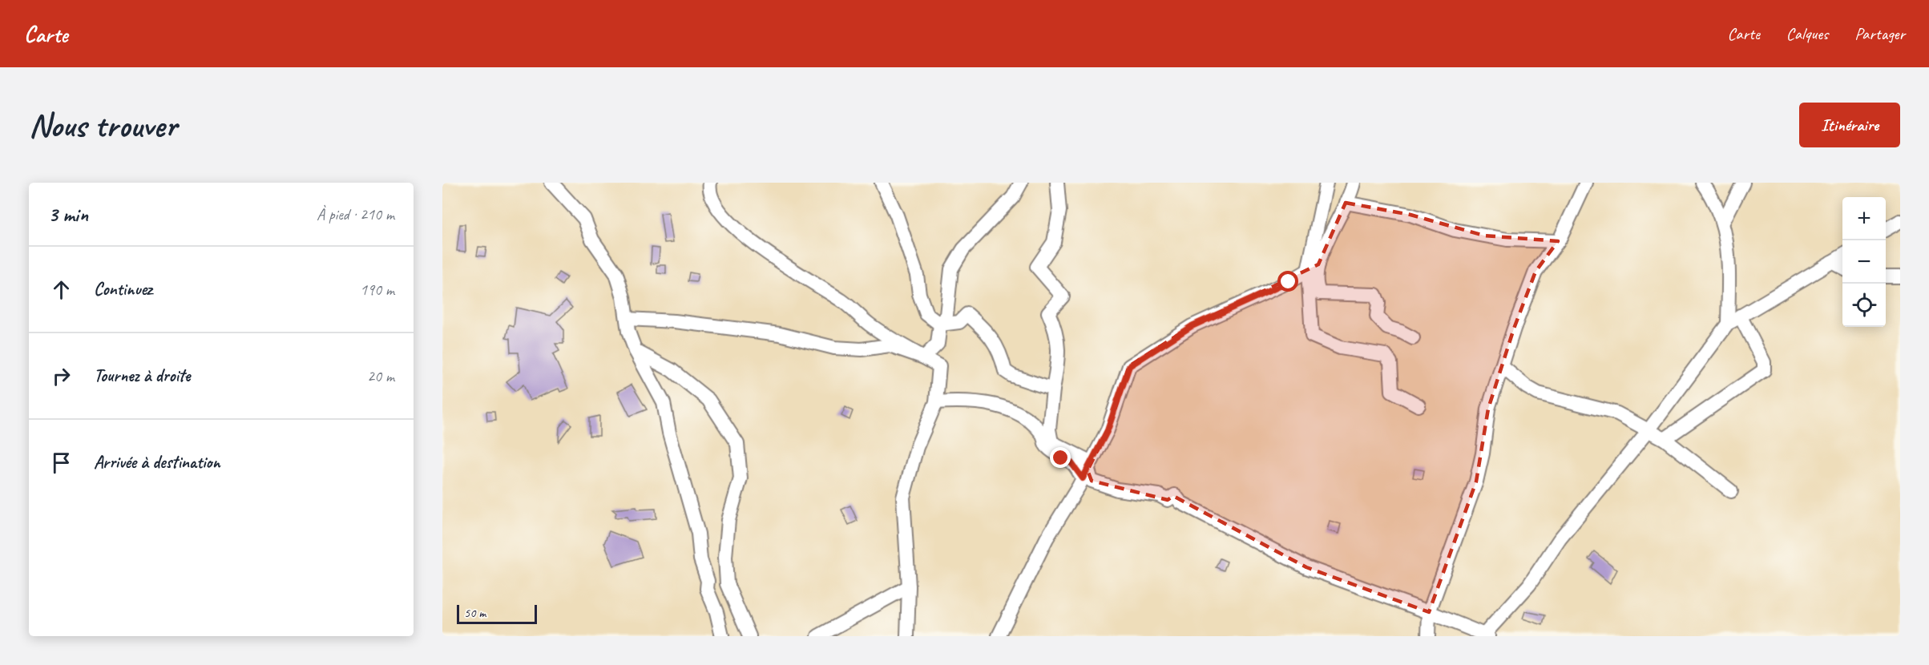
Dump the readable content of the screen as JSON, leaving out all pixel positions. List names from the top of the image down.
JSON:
{
  "scale_bar": "50 m",
  "page": {
    "header": "Carte",
    "nav": ["Carte", "Calques", "Partager"],
    "buttons": "Itinéraire",
    "title": "Nous trouver",
    "heading": ["3 min", "À pied · 210 m"],
    "map_buttons": ["+", "−"],
    "list": [
      ["Continuez", "190 m"],
      ["Tournez à droite", "20 m"],
      "Arrivée à destination"
    ],
    "scale": "50 m"
  }
}
